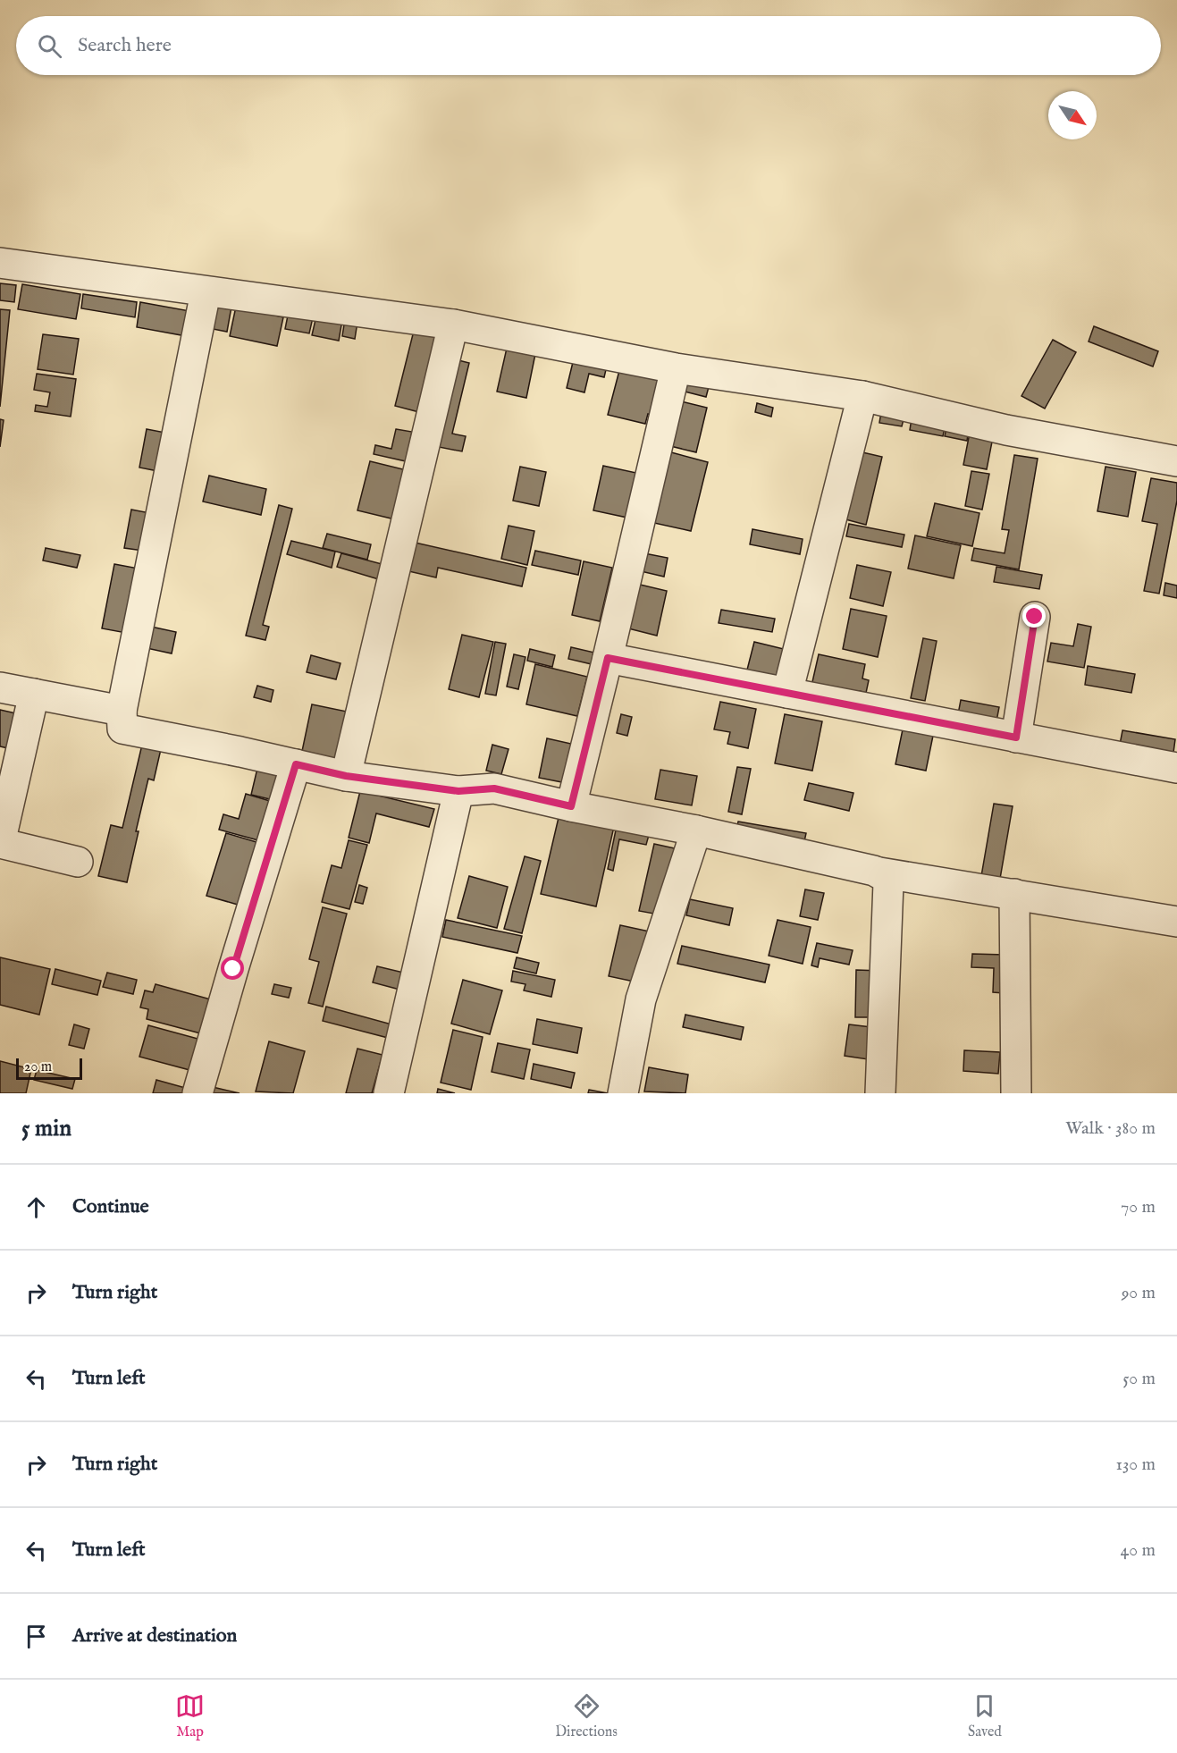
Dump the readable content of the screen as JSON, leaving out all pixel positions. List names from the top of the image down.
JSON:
{
  "scale_bar": "20 m",
  "north": "bottom right",
  "page": {
    "search": "Search here",
    "scale": "20 m",
    "heading": ["5 min", "Walk · 380 m"],
    "list": [
      ["Continue", "70 m"],
      ["Turn right", "90 m"],
      ["Turn left", "50 m"],
      ["Turn right", "130 m"],
      ["Turn left", "40 m"],
      "Arrive at destination"
    ],
    "nav": ["Map", "Directions", "Saved"]
  }
}
